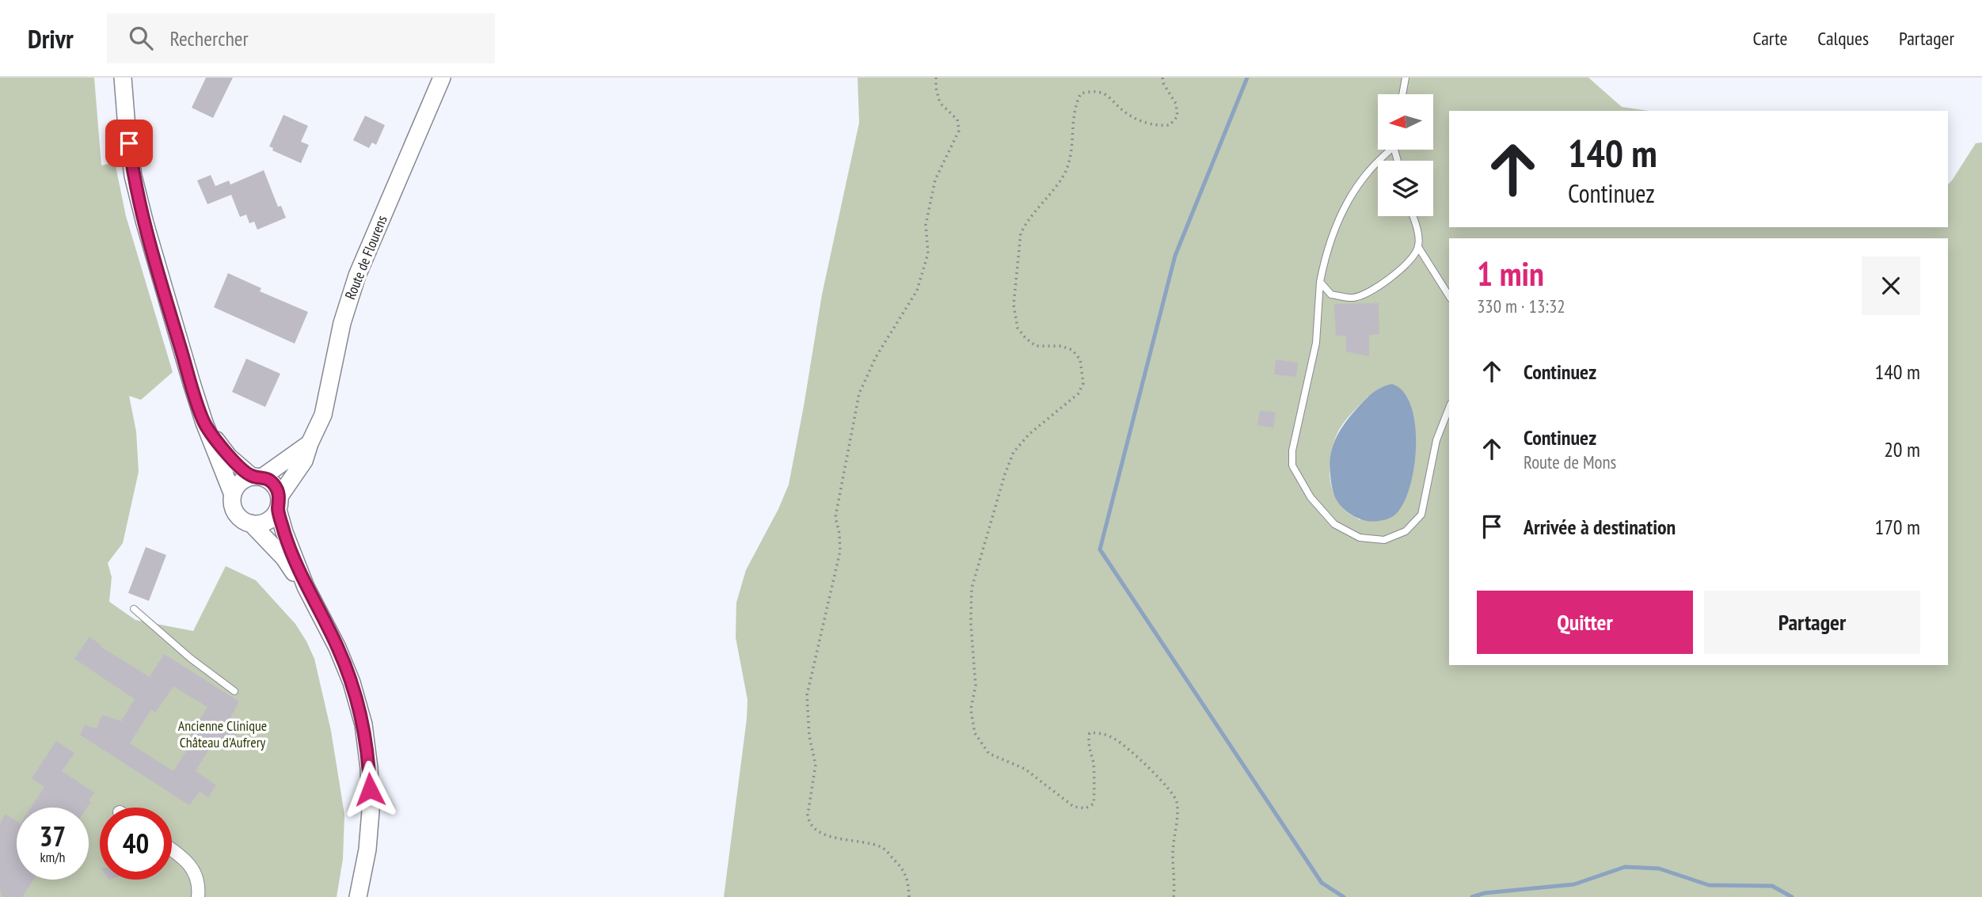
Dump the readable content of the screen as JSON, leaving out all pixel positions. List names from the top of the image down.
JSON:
{
  "streets": {
    "street": ["Route de Flourens"]
  },
  "parks": ["Ancienne Clinique Château d'Aufrery"],
  "north": "left",
  "page": {
    "header": "Drivr",
    "search": "Rechercher",
    "nav": ["Carte", "Calques", "Partager"],
    "turn": ["140 m", "Continuez"],
    "heading": ["1 min", "330 m · 13:32"],
    "list": [
      {
        "name": "Continuez",
        "value": "140 m"
      },
      {
        "name": "Continuez",
        "note": "Route de Mons",
        "value": "20 m"
      },
      {
        "name": "Arrivée à destination",
        "value": "170 m"
      }
    ],
    "buttons": ["Quitter", "Partager"],
    "speed": "37 km/h",
    "limit": "40"
  }
}
